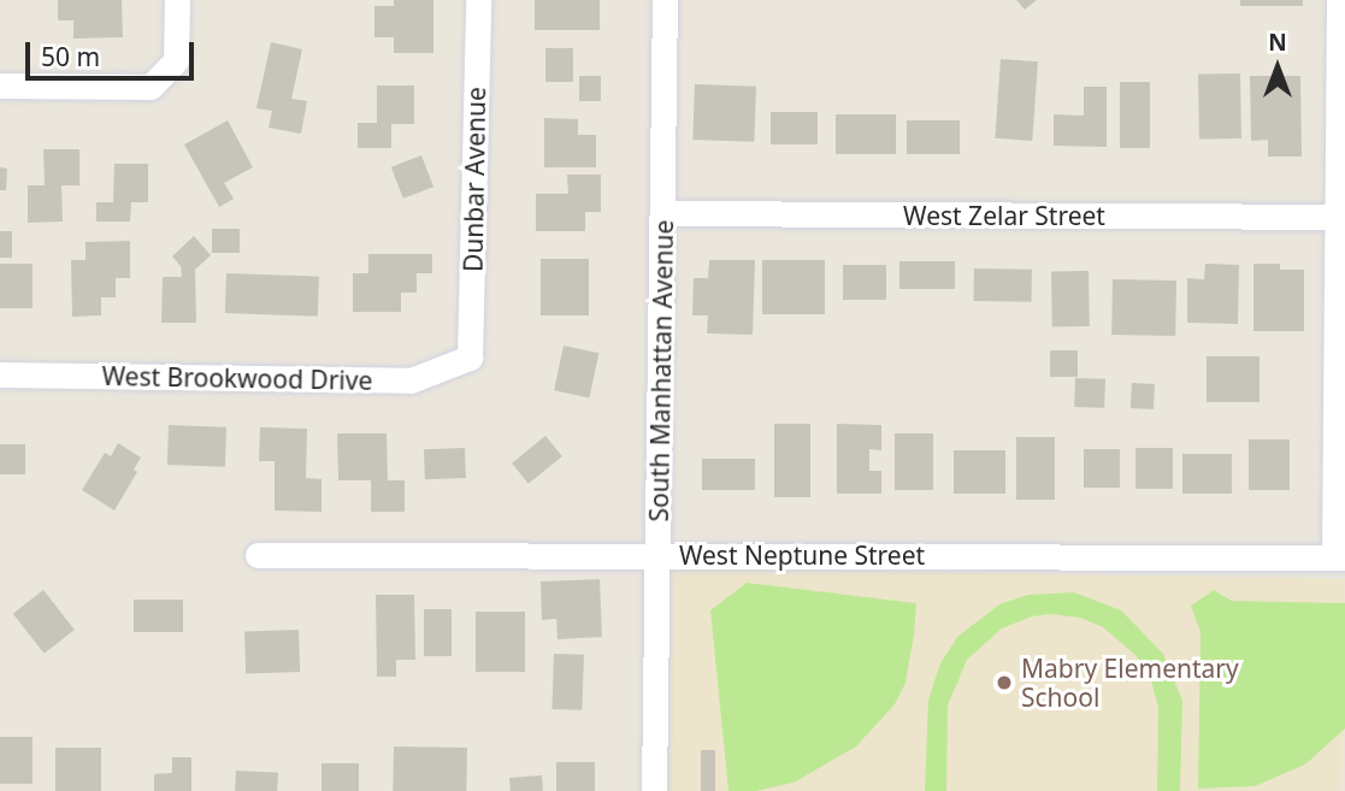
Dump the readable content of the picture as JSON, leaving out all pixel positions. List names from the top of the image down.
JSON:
{
  "streets": {
    "street": [
      "Dunbar Avenue",
      "West Zelar Street",
      "South Manhattan Avenue",
      "West Brookwood Drive",
      "West Neptune Street"
    ]
  },
  "crossings": [
    ["Dunbar Avenue", "West Brookwood Drive"],
    ["West Zelar Street", "South Manhattan Avenue"],
    ["South Manhattan Avenue", "West Neptune Street"]
  ],
  "places": ["Mabry Elementary School"],
  "scale_bar": "50 m",
  "north": "top"
}
